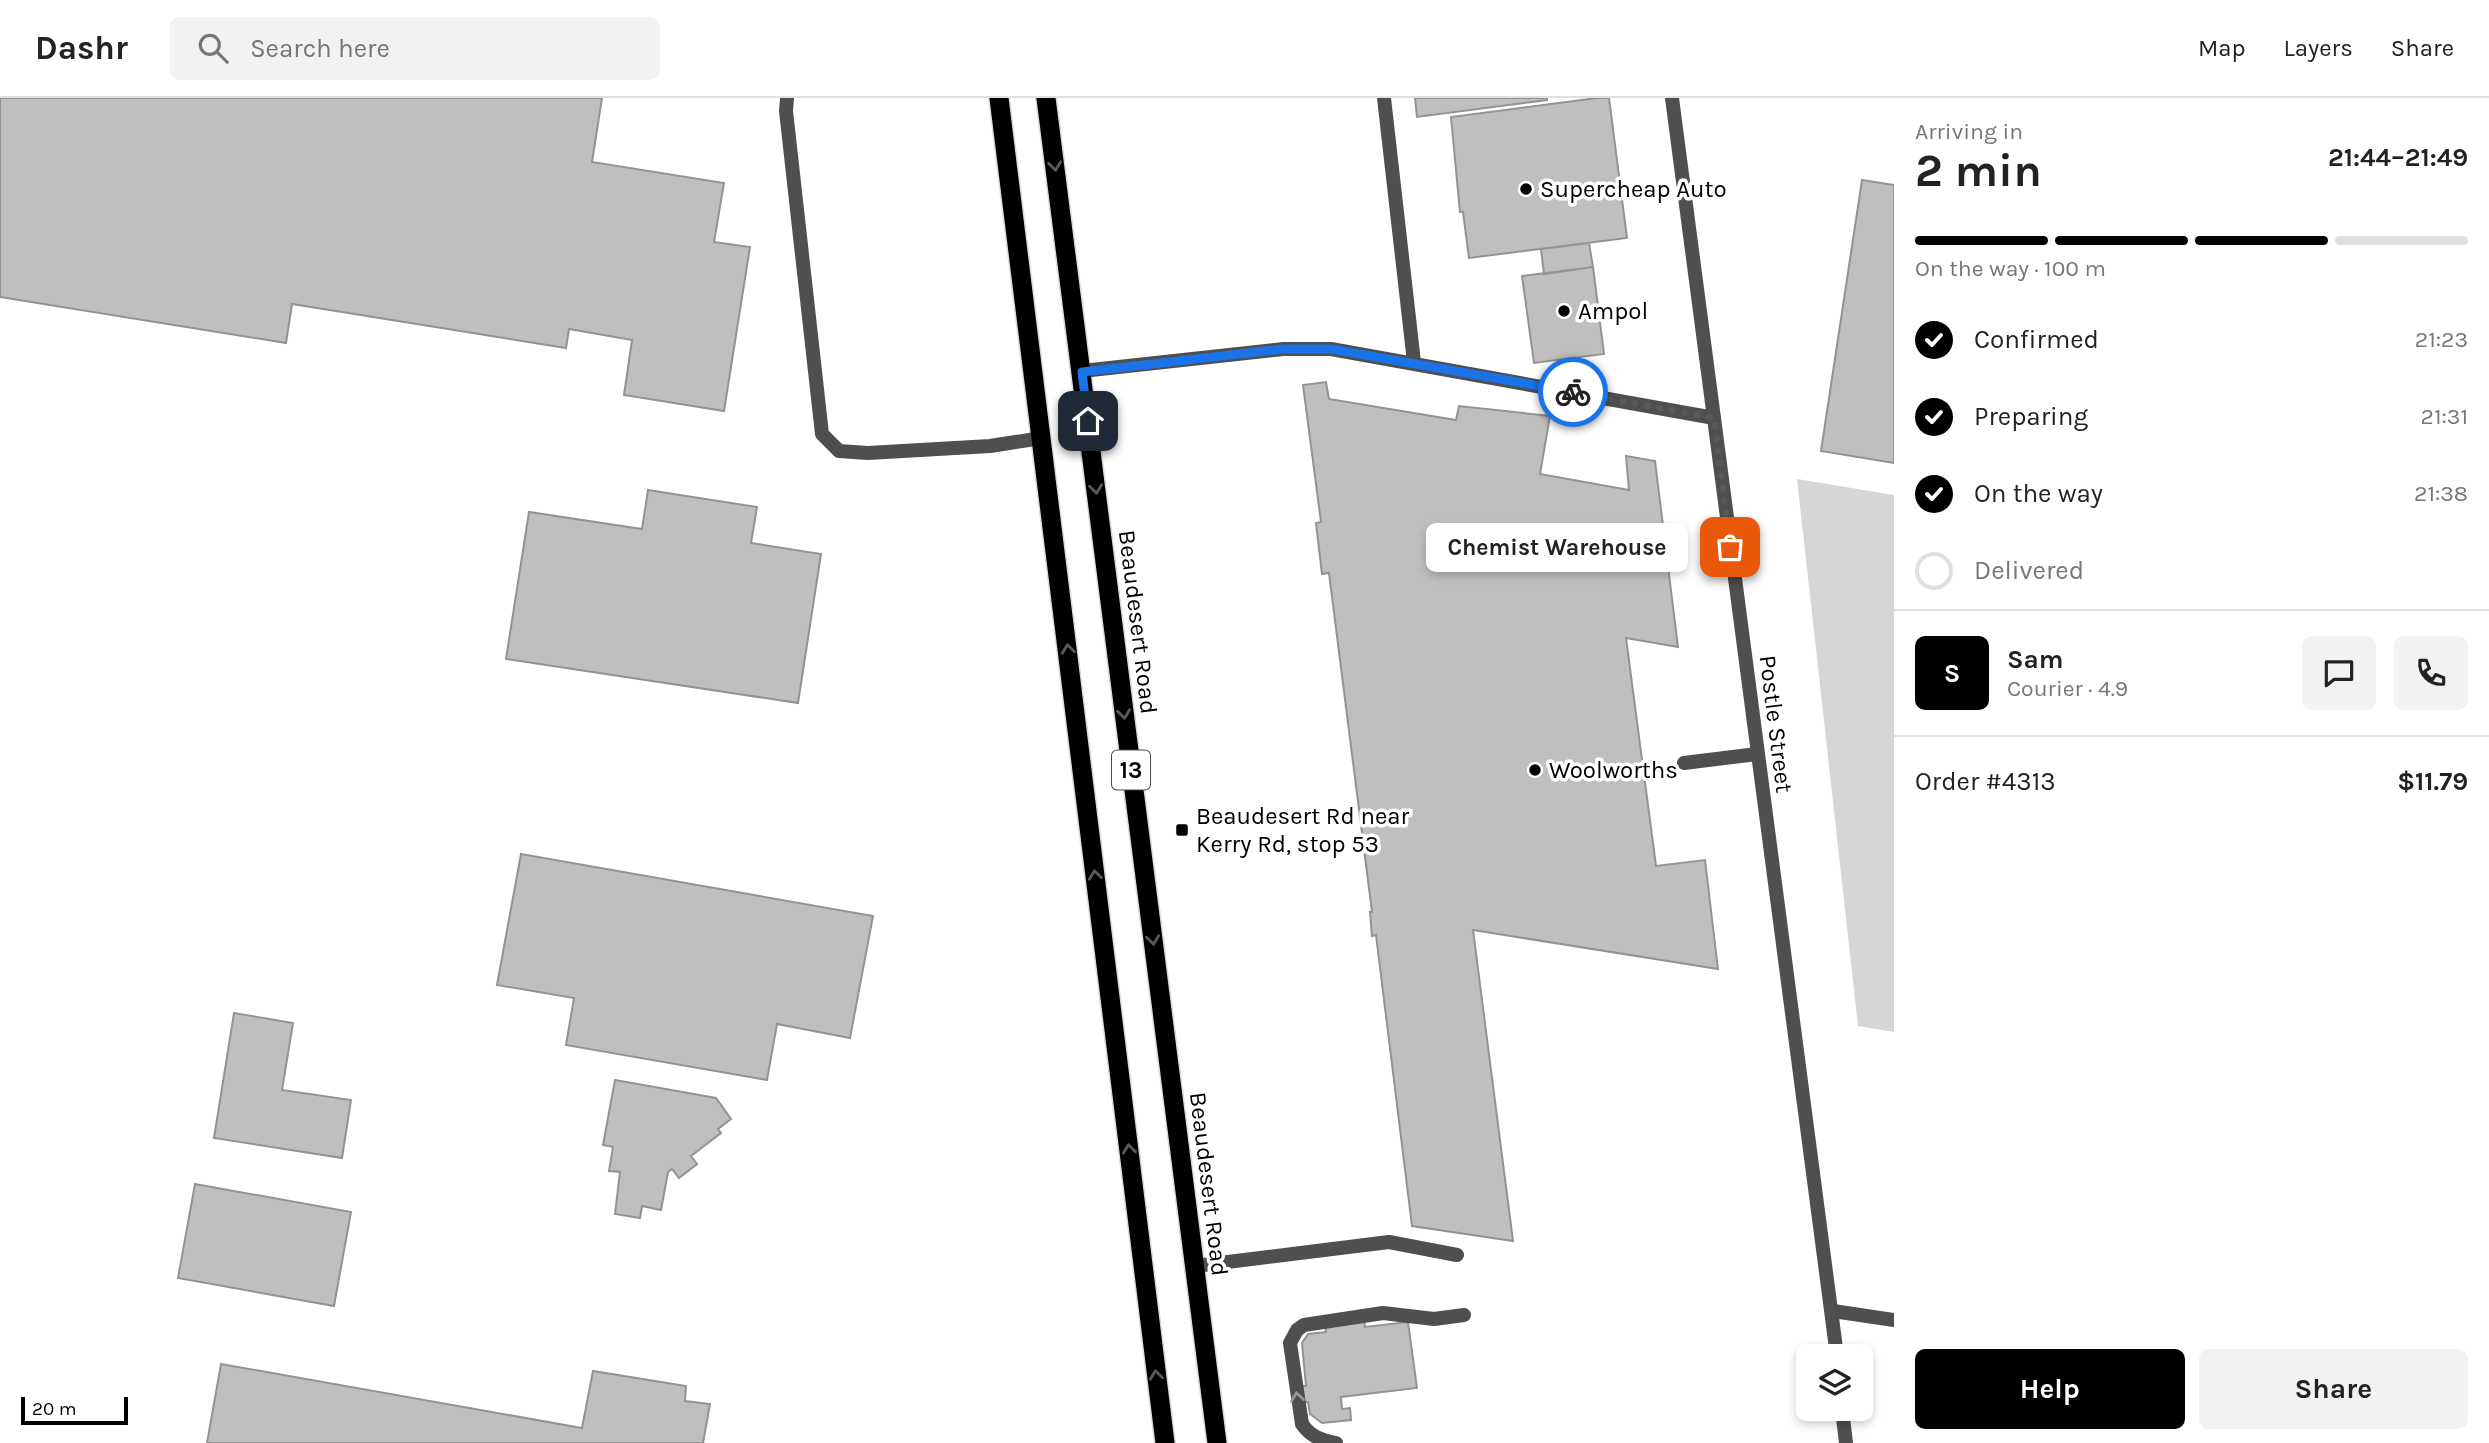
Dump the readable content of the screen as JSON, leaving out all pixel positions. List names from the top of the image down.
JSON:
{
  "streets": {
    "highway": ["Beaudesert Road", "13"],
    "street": ["Postle Street"]
  },
  "places": {
    "other": [
      "Supercheap Auto",
      "Ampol",
      "Chemist Warehouse",
      "Woolworths"
    ],
    "transit": ["Beaudesert Rd near Kerry Rd, stop 53"]
  },
  "scale_bar": "20 m",
  "page": {
    "header": "Dashr",
    "search": "Search here",
    "nav": ["Map", "Layers", "Share"],
    "heading": ["2 min", "Arriving in", "21:44–21:49"],
    "panel": [
      "Sam",
      "Courier · 4.9",
      "Order #4313",
      "$11.79"
    ],
    "bar": "On the way · 100 m",
    "list": [
      ["Confirmed", "21:23"],
      ["Preparing", "21:31"],
      ["On the way", "21:38"],
      "Delivered"
    ],
    "bubble": "Chemist Warehouse",
    "round": "S",
    "buttons": ["Help", "Share"],
    "scale": "20 m"
  }
}
